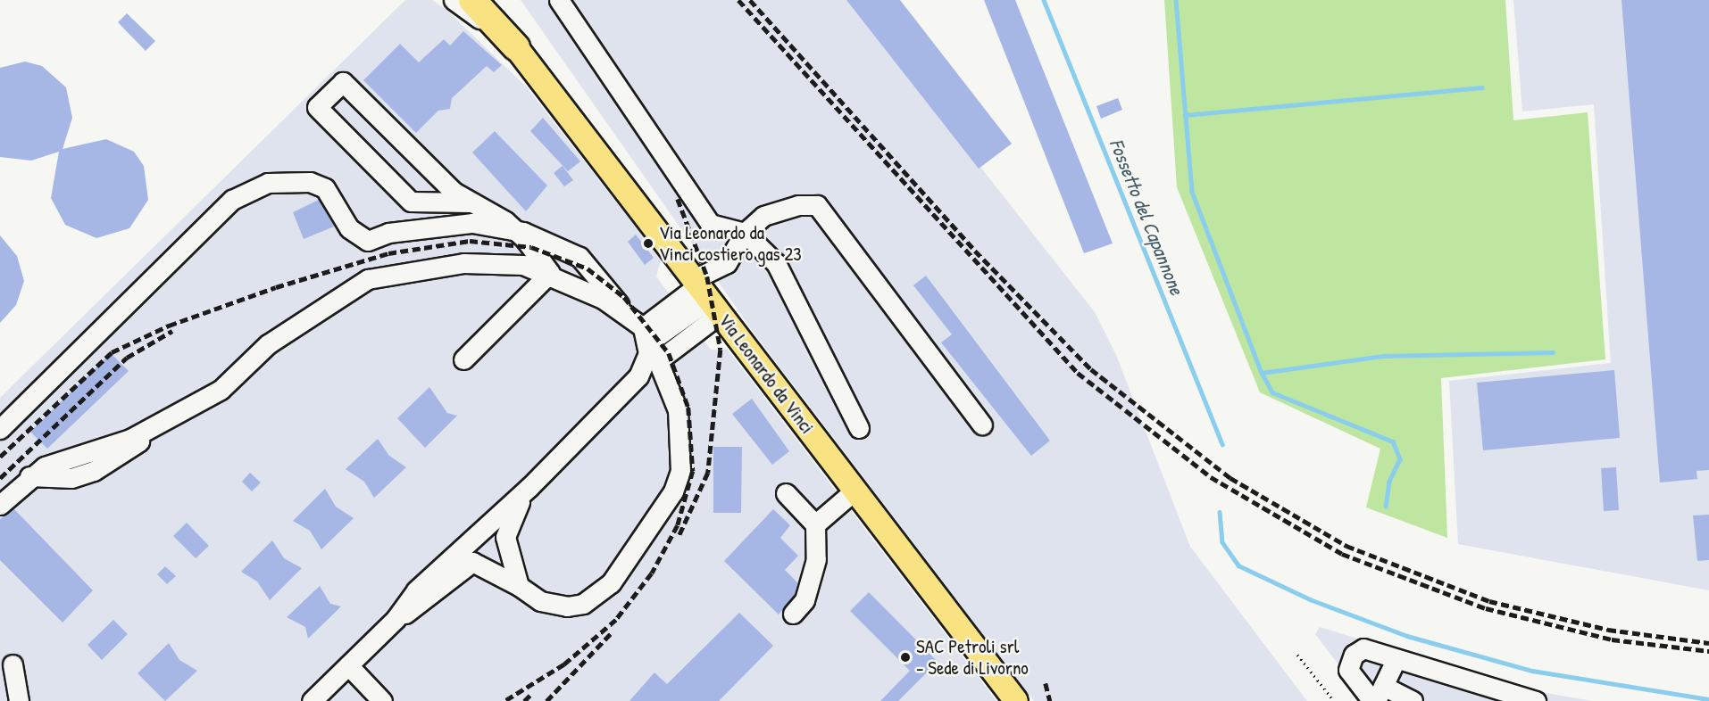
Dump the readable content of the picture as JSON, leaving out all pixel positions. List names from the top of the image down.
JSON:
{
  "streets": {
    "main road": ["Via Leonardo da Vinci"]
  },
  "water": ["Fossetto del Capannone"],
  "places": ["Via Leonardo da Vinci costiero gas 23", "SAC Petroli srl - Sede di Livorno"]
}
